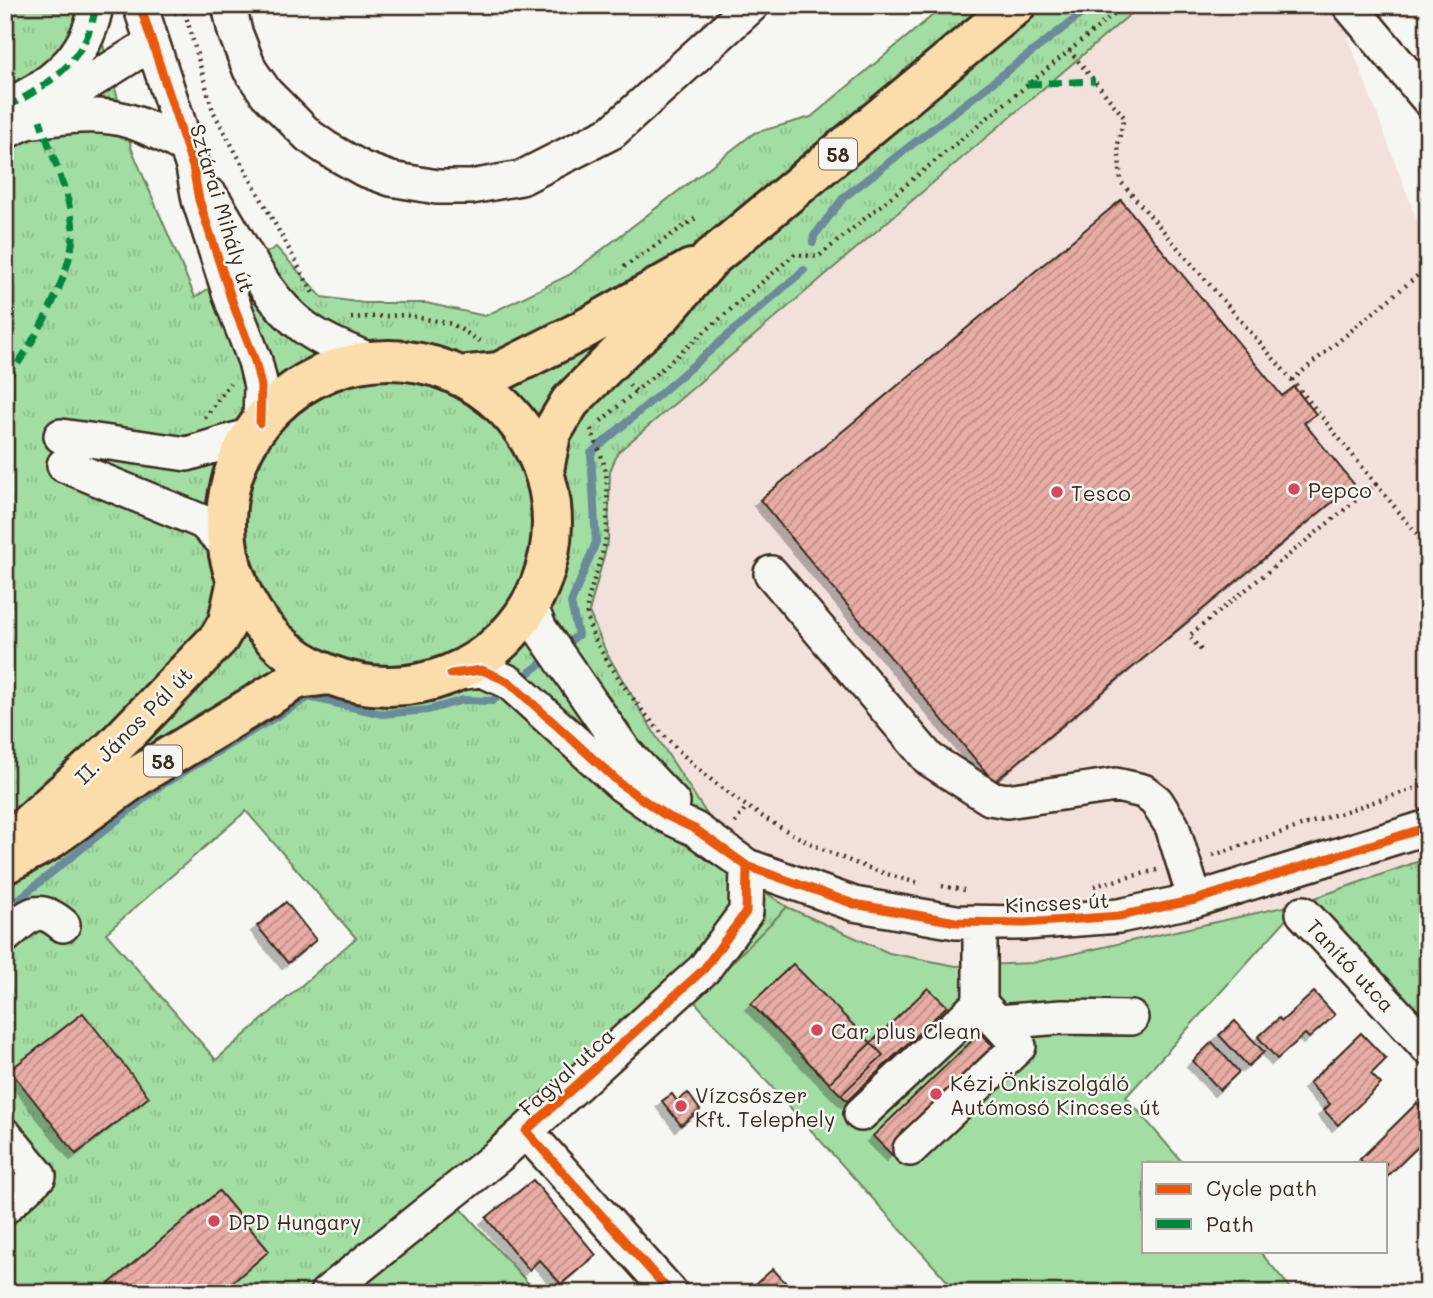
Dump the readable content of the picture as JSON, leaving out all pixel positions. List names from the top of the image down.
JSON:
{
  "streets": {
    "main road": ["58", "II. János Pál út"],
    "street": [
      "Sztárai Mihály út",
      "Kincses út",
      "Tanító utca",
      "Fagyal utca"
    ]
  },
  "crossings": [
    ["58", "Sztárai Mihály út"],
    ["58", "II. János Pál út"],
    ["Kincses út", "Fagyal utca"]
  ],
  "places": [
    "Pepco",
    "Tesco",
    "Car plus Clean",
    "Kézi Önkiszolgáló Autómosó Kincses út",
    "Vízcsőszer Kft. Telephely",
    "DPD Hungary"
  ],
  "legend": ["Cycle path", "Path"]
}
